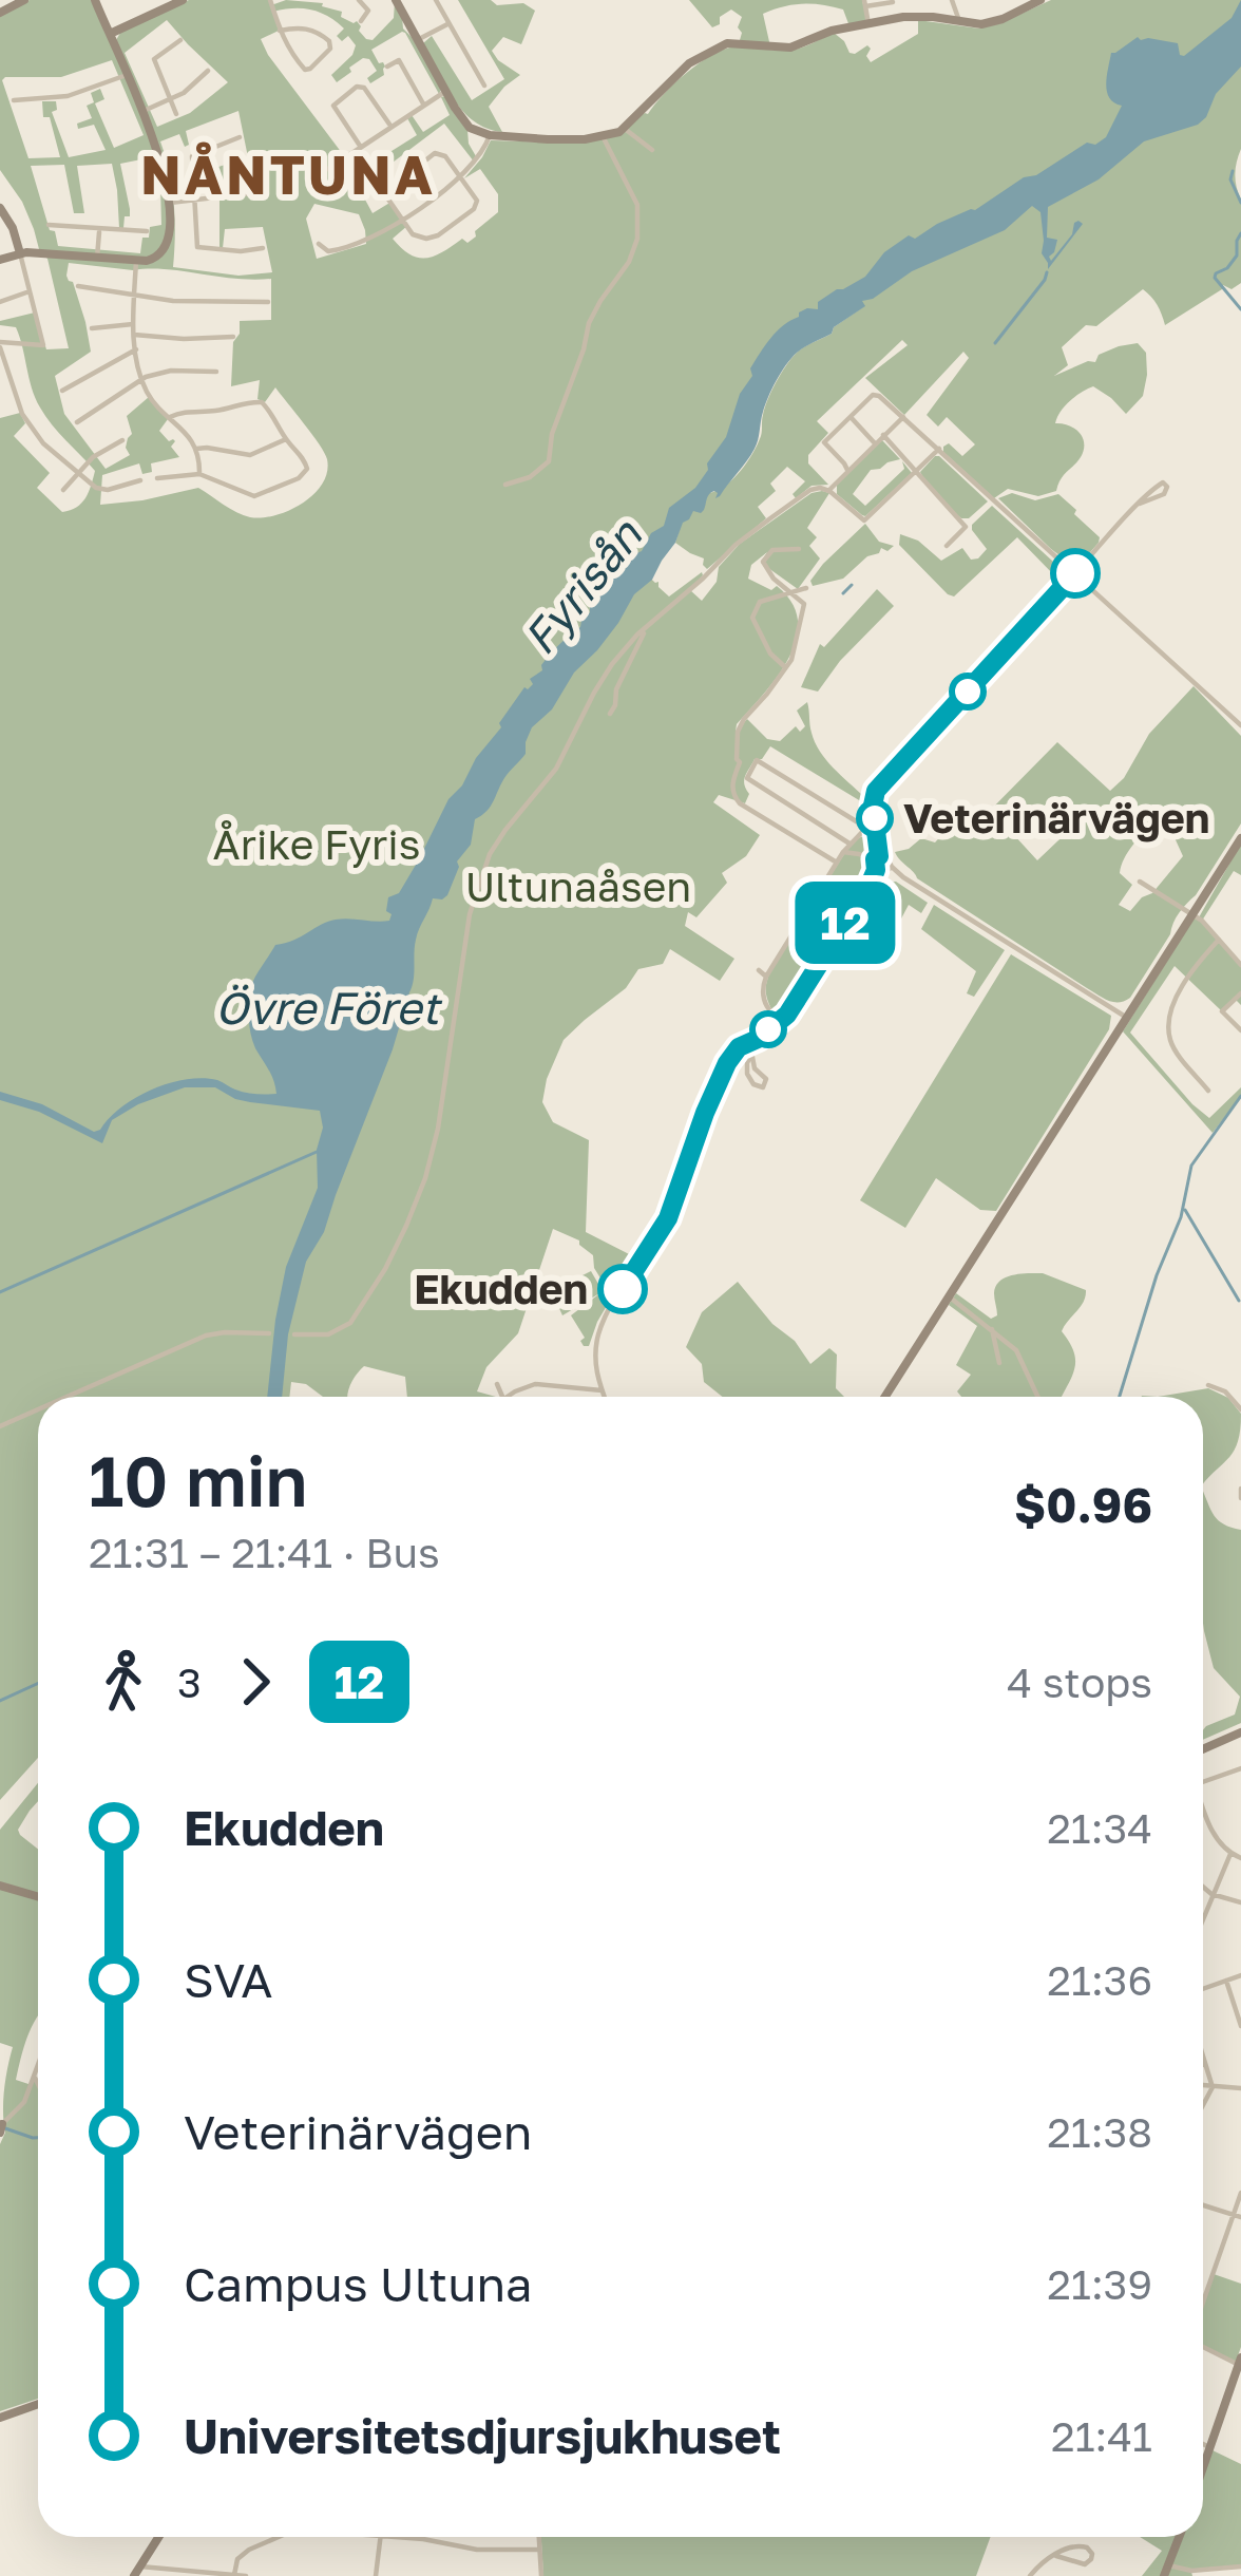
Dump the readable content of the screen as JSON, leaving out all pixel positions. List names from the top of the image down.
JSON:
{
  "districts": ["NÅNTUNA"],
  "water": ["Fyrisån", "Övre Föret"],
  "parks": ["Årike Fyris", "Ultunaåsen"],
  "places": ["Veterinärvägen", "Ekudden"],
  "lines": ["bus line 12"],
  "page": {
    "on_map": "12",
    "heading": ["10 min", "21:31 – 21:41 · Bus", "$0.96"],
    "legs": ["3", "12", "4 stops"],
    "list": [
      {
        "name": "Ekudden",
        "value": "21:34"
      },
      {
        "name": "SVA",
        "value": "21:36"
      },
      {
        "name": "Veterinärvägen",
        "value": "21:38"
      },
      {
        "name": "Campus Ultuna",
        "value": "21:39"
      },
      {
        "name": "Universitetsdjursjukhuset",
        "value": "21:41"
      }
    ]
  }
}
